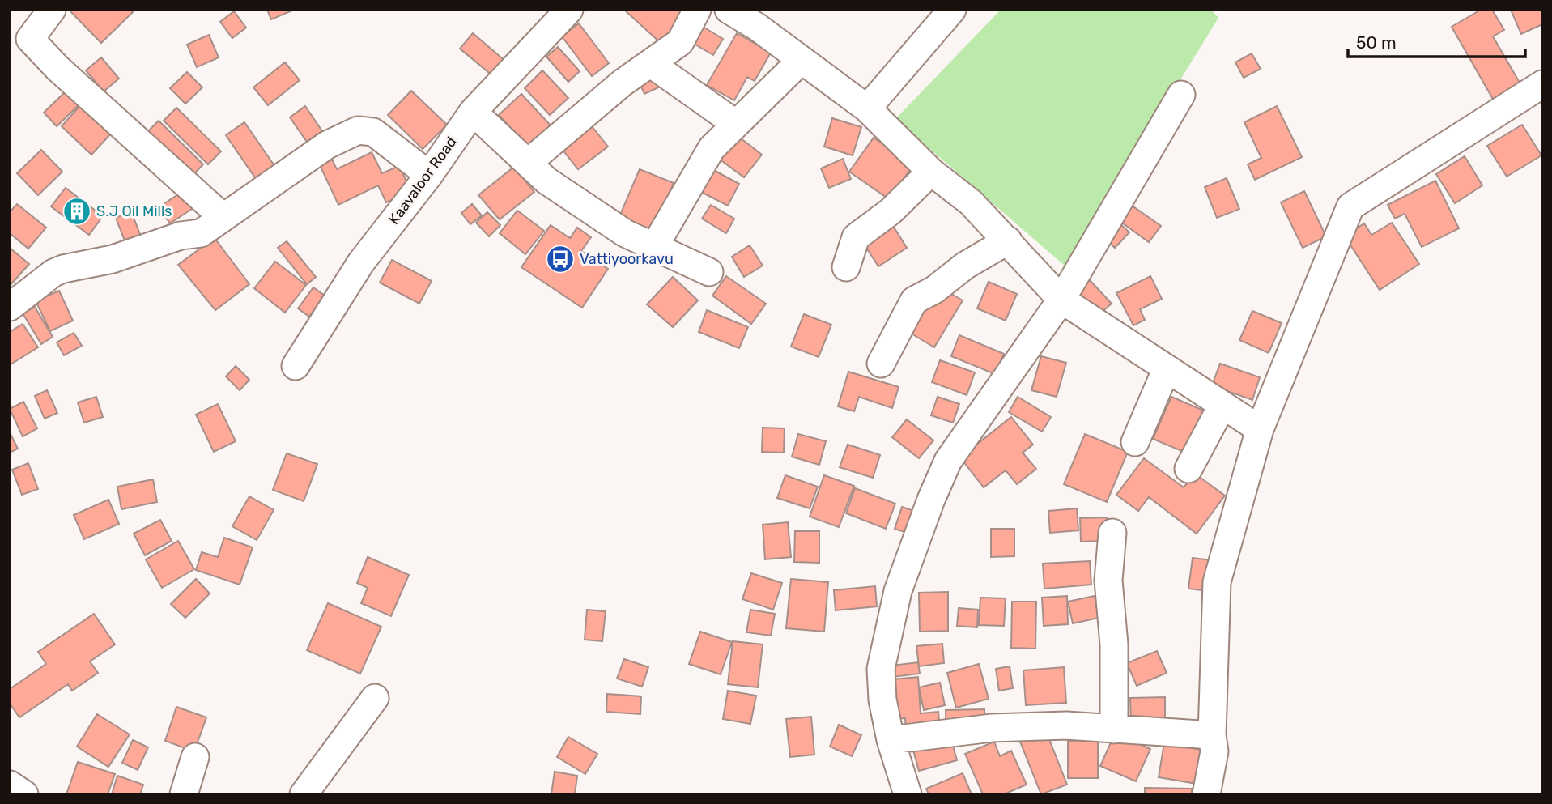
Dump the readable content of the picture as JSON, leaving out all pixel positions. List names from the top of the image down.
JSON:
{
  "streets": {
    "street": ["Kaavaloor Road"]
  },
  "places": {
    "building": ["S.J Oil Mills"],
    "bus stop": ["Vattiyoorkavu"]
  },
  "scale_bar": "50 m"
}
